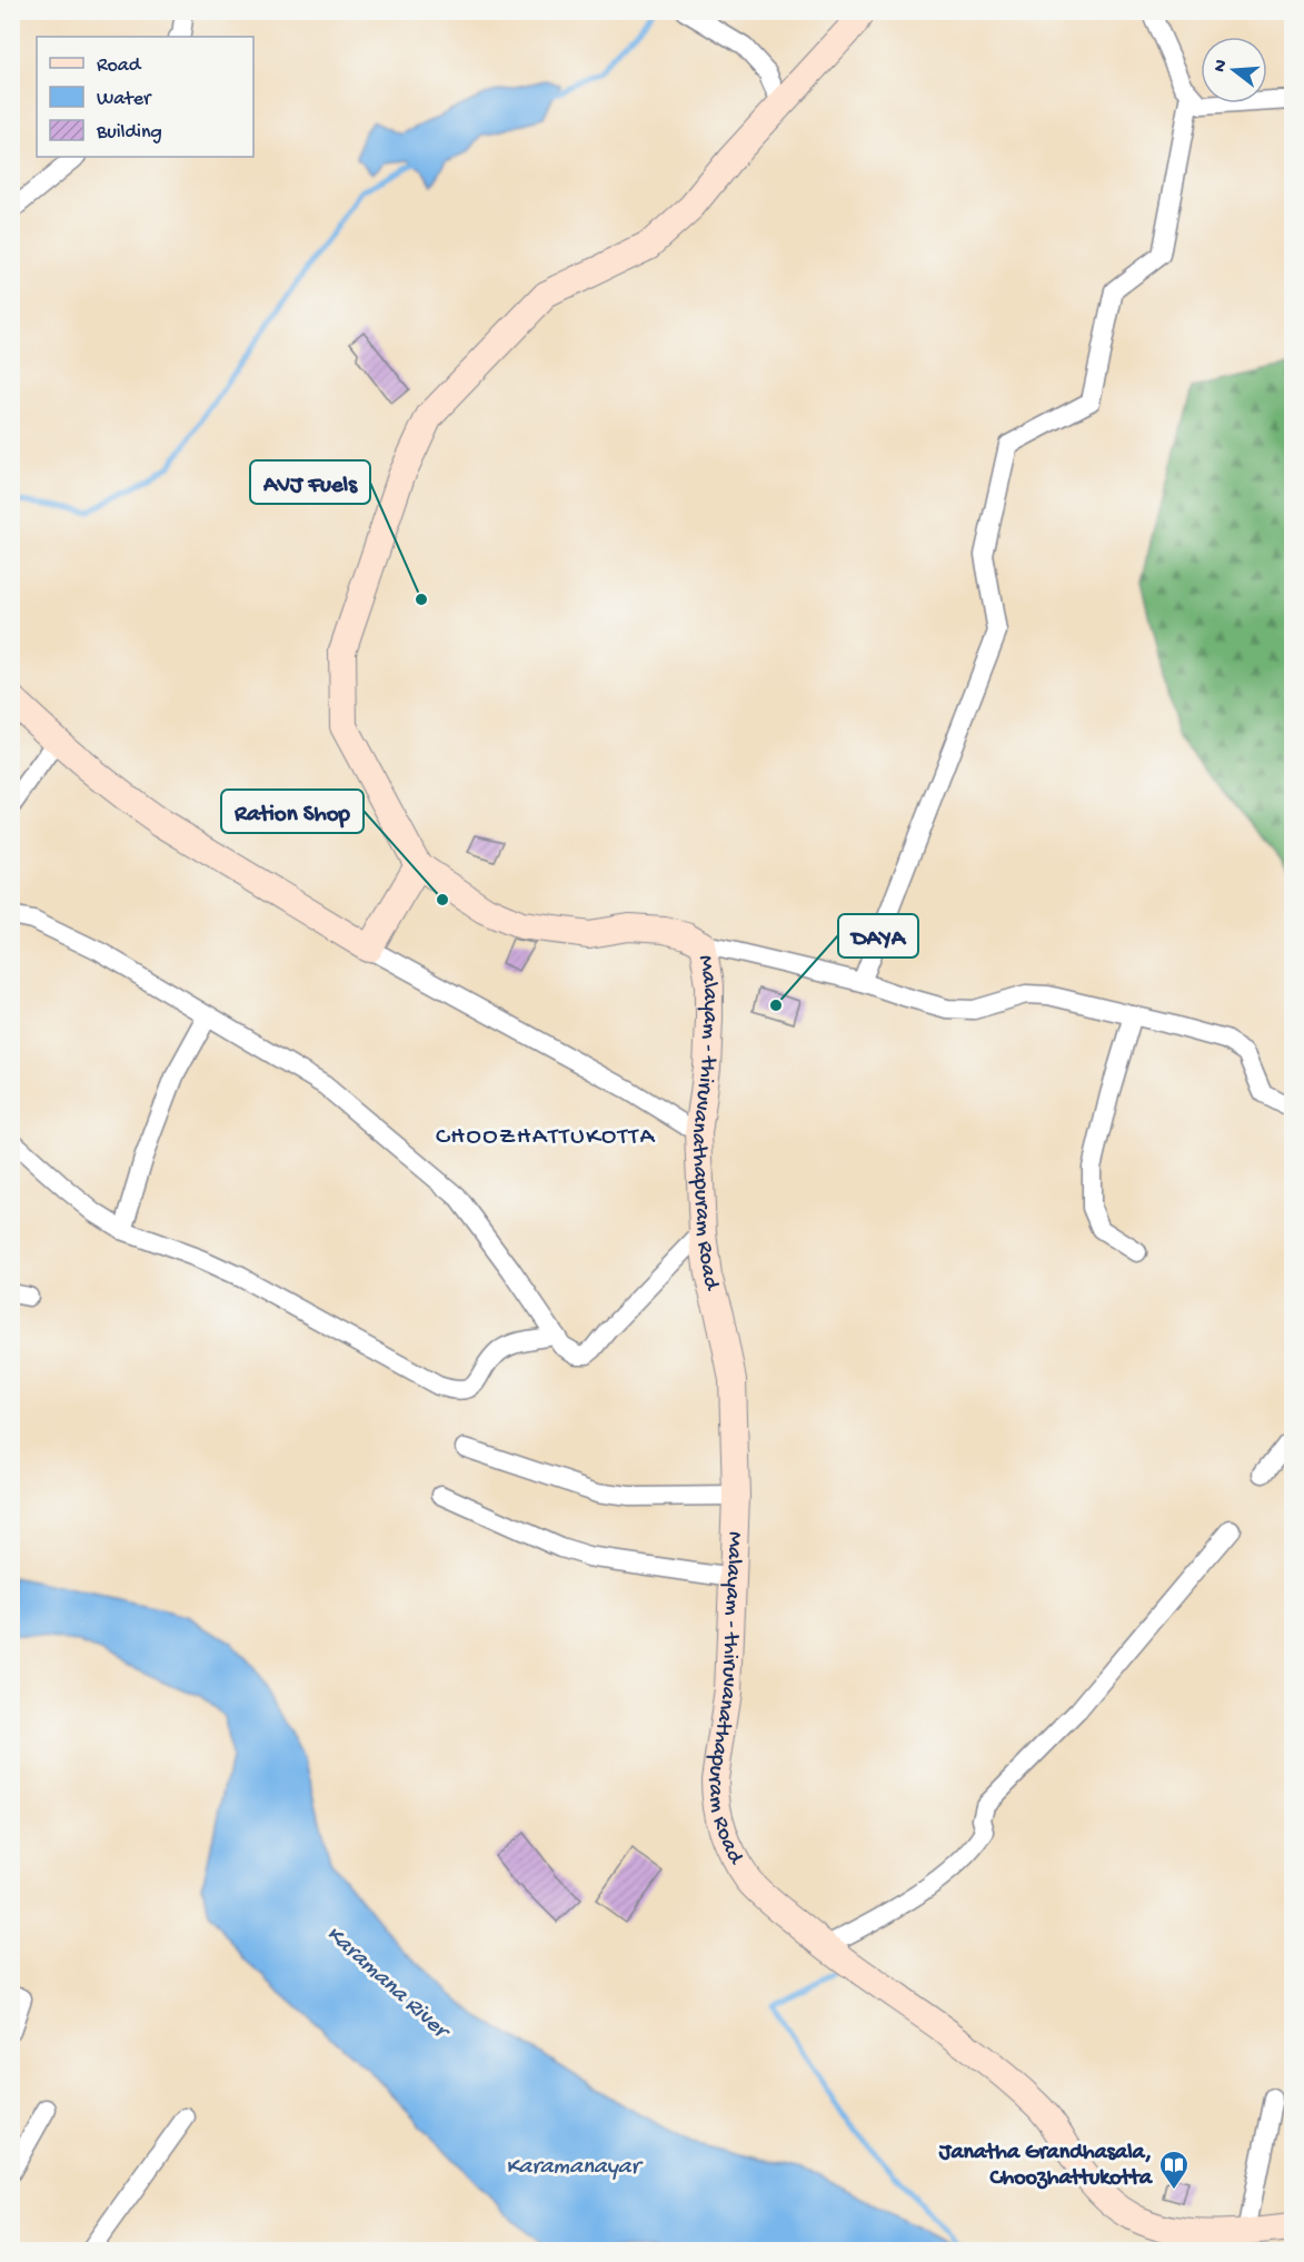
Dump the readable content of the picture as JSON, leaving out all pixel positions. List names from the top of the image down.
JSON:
{
  "streets": {
    "main road": ["Malayam - thiruvanathapuram Road"]
  },
  "districts": ["CHOOZHATTUKOTTA"],
  "water": ["Karamana River", "Karamanayar"],
  "places": {
    "other": ["AVJ Fuels", "Ration Shop", "DAYA"],
    "library": ["Janatha Grandhasala, Choozhattukotta"]
  },
  "legend": ["Road", "Water", "Building"],
  "north": "left"
}
